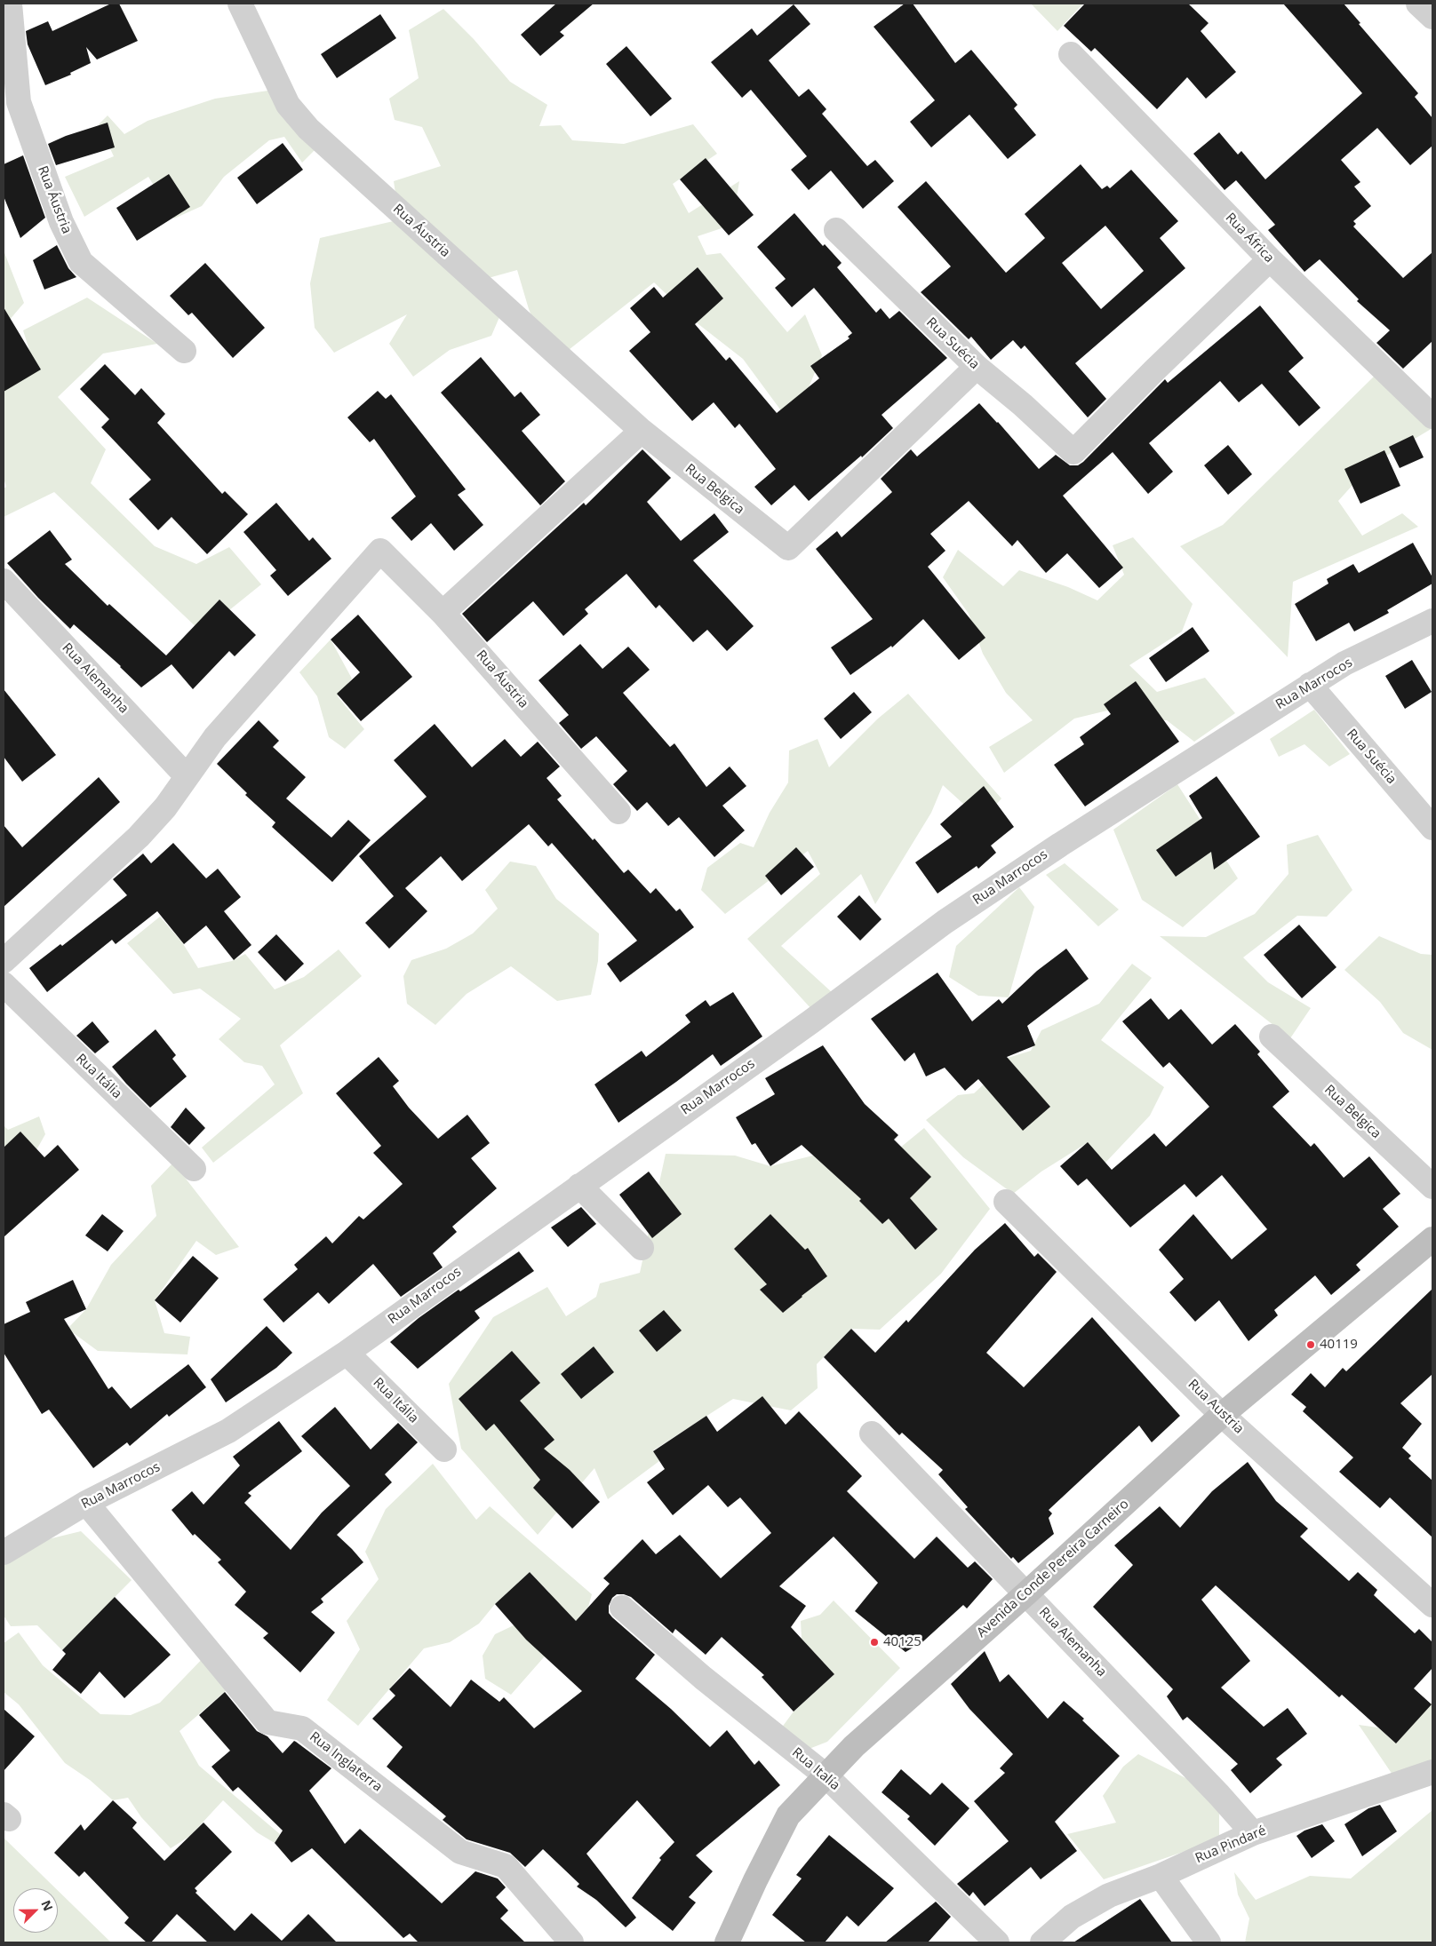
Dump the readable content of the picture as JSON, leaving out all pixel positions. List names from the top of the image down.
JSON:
{
  "streets": {
    "main road": ["Avenida Conde Pereira Carneiro"],
    "street": [
      "Rua Áustria",
      "Rua África",
      "Rua Suécia",
      "Rua Belgica",
      "Rua Alemanha",
      "Rua Marrocos",
      "Rua Itália",
      "Rua Austria",
      "Rua Inglaterra",
      "Rua Italía",
      "Rua Pindaré"
    ]
  },
  "crossings": [
    ["Rua Áustria", "Rua Belgica"],
    ["Rua Áustria", "Rua Alemanha"],
    ["Rua África", "Rua Suécia"],
    ["Rua Suécia", "Rua Belgica"],
    ["Rua Suécia", "Rua Marrocos"],
    ["Rua Alemanha", "Avenida Conde Pereira Carneiro"],
    ["Rua Alemanha", "Rua Pindaré"],
    ["Rua Marrocos", "Rua Itália"],
    ["Rua Marrocos", "Rua Inglaterra"],
    ["Rua Austria", "Avenida Conde Pereira Carneiro"],
    ["Avenida Conde Pereira Carneiro", "Rua Italía"]
  ],
  "places": ["40119", "40125"],
  "north": "top right"
}
